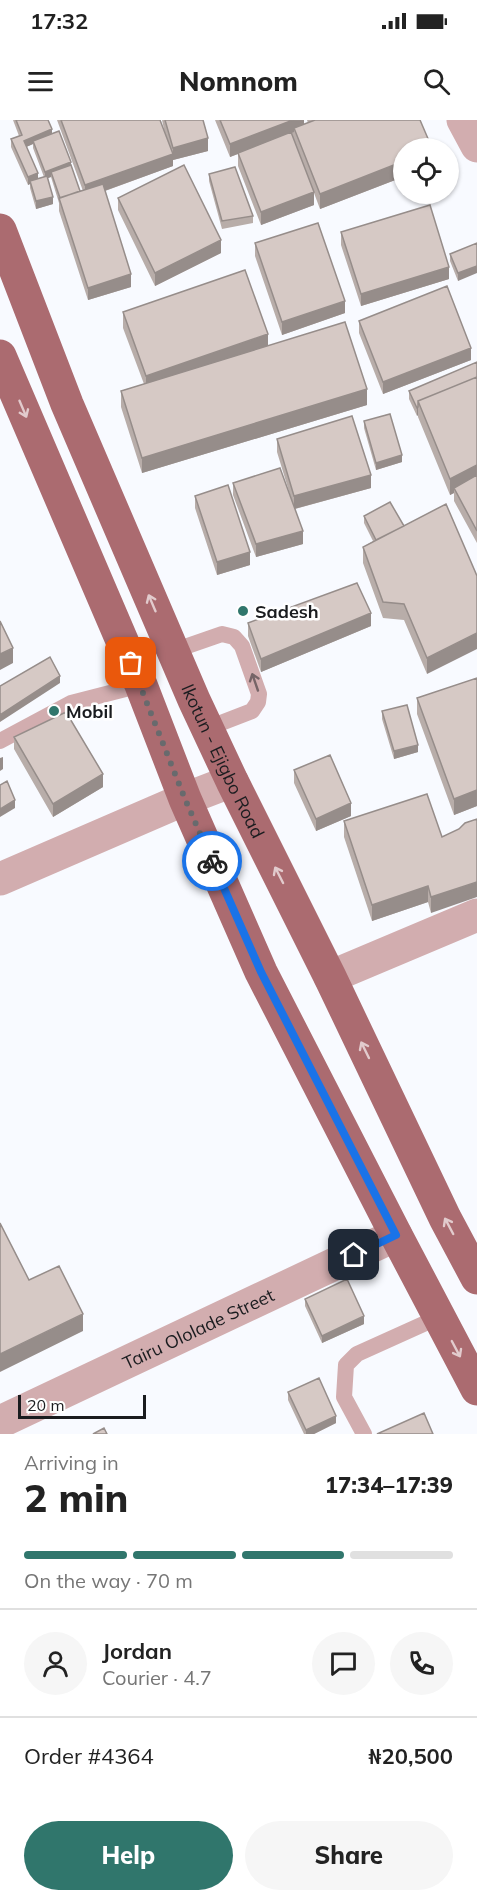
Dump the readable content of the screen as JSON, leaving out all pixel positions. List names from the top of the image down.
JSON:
{
  "streets": {
    "main road": ["Ikotun - Ejigbo Road"],
    "street": ["Tairu Ololade Street"]
  },
  "places": ["Sadesh", "Mobil"],
  "scale_bar": "20 m",
  "page": {
    "status": "17:32",
    "header": "Nomnom",
    "scale": "20 m",
    "heading": ["2 min", "Arriving in", "17:34–17:39"],
    "panel": [
      "Jordan",
      "Courier · 4.7",
      "Order #4364",
      "₦20,500"
    ],
    "bar": "On the way · 70 m",
    "buttons": ["Help", "Share"]
  }
}
